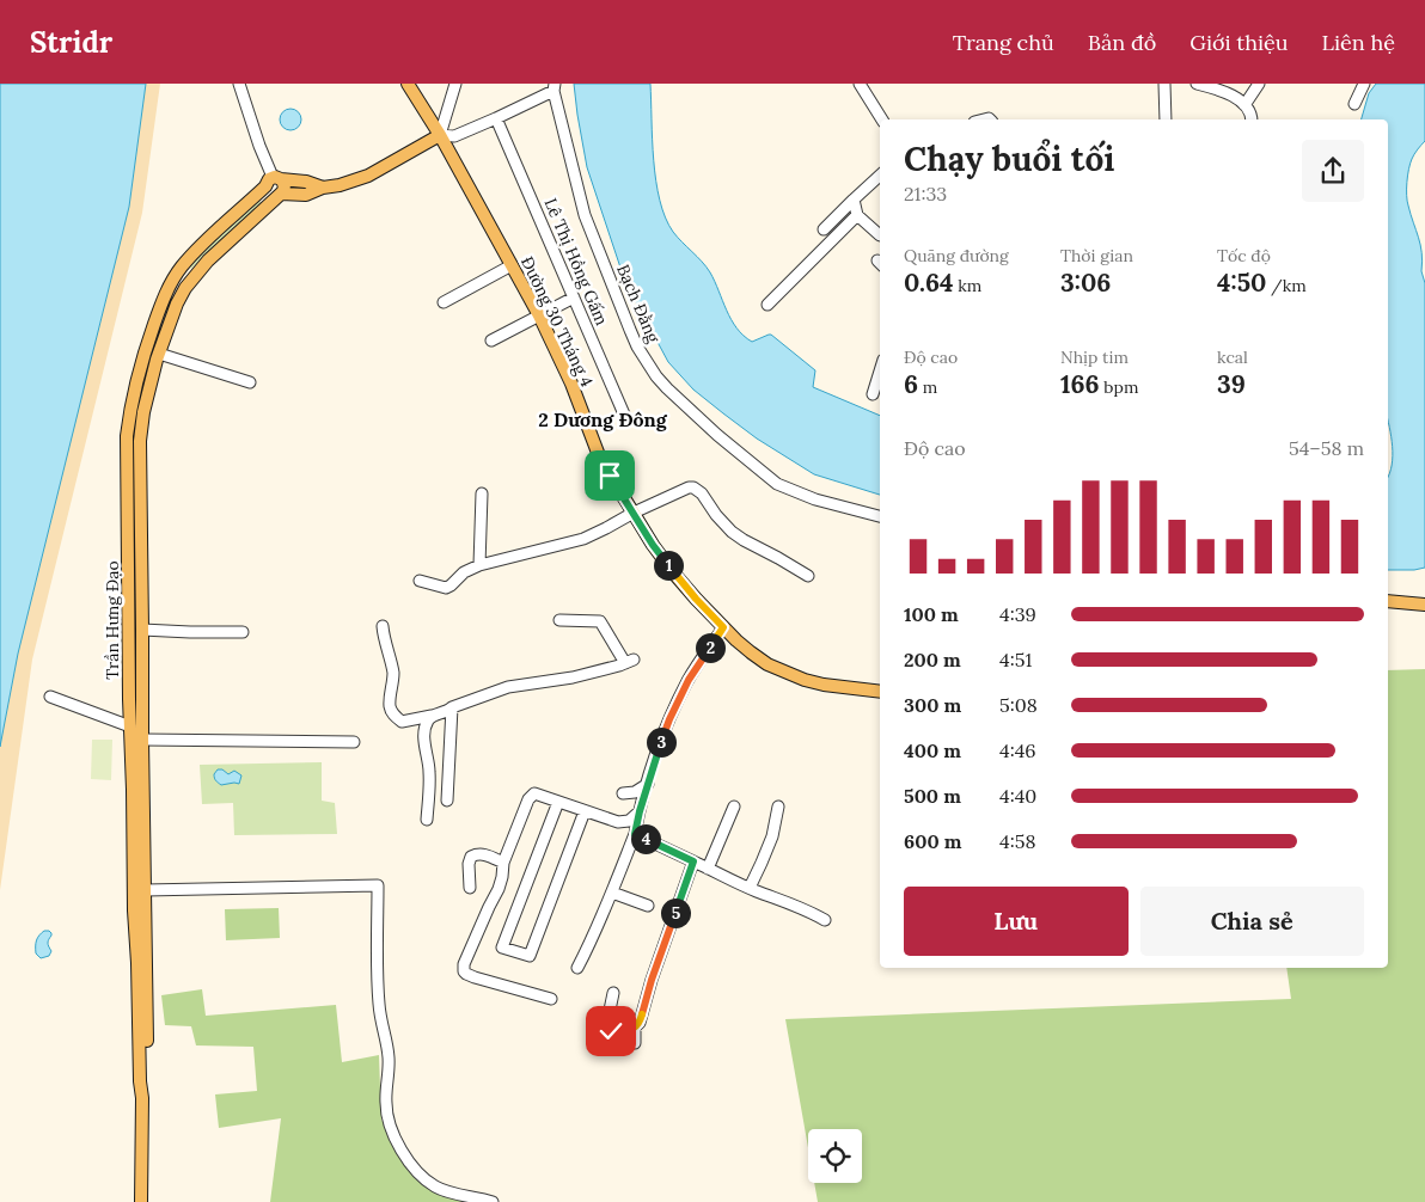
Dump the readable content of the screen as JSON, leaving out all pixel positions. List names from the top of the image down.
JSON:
{
  "streets": {
    "main road": ["Đường 30 Tháng 4", "Trần Hưng Đạo"],
    "street": ["Lê Thị Hồng Gấm", "Bạch Đằng"]
  },
  "districts": ["2 Dương Đông"],
  "page": {
    "header": "Stridr",
    "nav": [
      "Trang chủ",
      "Bản đồ",
      "Giới thiệu",
      "Liên hệ"
    ],
    "heading": ["Chạy buổi tối", "21:33"],
    "stats": [
      ["Quãng đường", "0.64 km"],
      ["Thời gian", "3:06"],
      ["Tốc độ", "4:50 /km"],
      ["Độ cao", "6 m"],
      ["Nhịp tim", "166 bpm"],
      ["kcal", "39"]
    ],
    "chart": ["Độ cao", "54–58 m"],
    "pins": [
      "1",
      "2",
      "3",
      "4",
      "5"
    ],
    "list": [
      {
        "name": "100 m",
        "note": "4:39"
      },
      {
        "name": "200 m",
        "note": "4:51"
      },
      {
        "name": "300 m",
        "note": "5:08"
      },
      {
        "name": "400 m",
        "note": "4:46"
      },
      {
        "name": "500 m",
        "note": "4:40"
      },
      {
        "name": "600 m",
        "note": "4:58"
      }
    ],
    "buttons": ["Lưu", "Chia sẻ"]
  }
}
